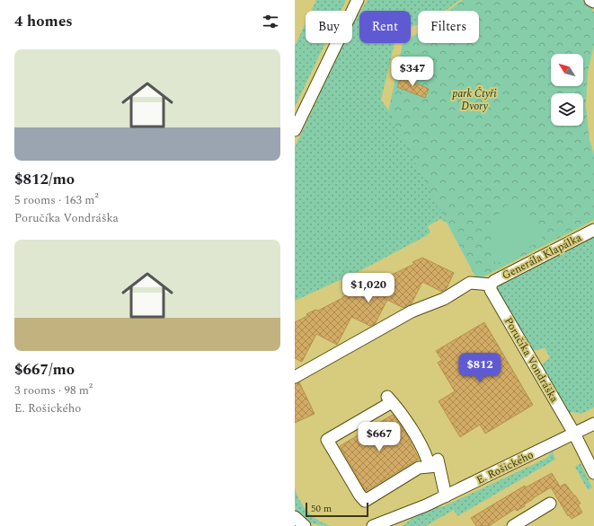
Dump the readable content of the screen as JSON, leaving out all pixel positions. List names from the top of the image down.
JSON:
{
  "streets": {
    "street": ["Generála Klapálka", "Poručíka Vondráška", "E. Rošického"]
  },
  "crossings": [
    ["Generála Klapálka", "Poručíka Vondráška"],
    ["Poručíka Vondráška", "E. Rošického"]
  ],
  "parks": ["park Čtyři Dvory"],
  "scale_bar": "50 m",
  "north": "top left",
  "page": {
    "heading": "4 homes",
    "chip": ["Buy", "Rent", "Filters"],
    "list": [
      {
        "name": "$812/mo",
        "note": "5 rooms · 163 m² · Poručíka Vondráška"
      },
      {
        "name": "$667/mo",
        "note": "3 rooms · 98 m² · E. Rošického"
      }
    ],
    "price": [
      "$347",
      "$1,020",
      "$812",
      "$667"
    ],
    "scale": "50 m"
  }
}
